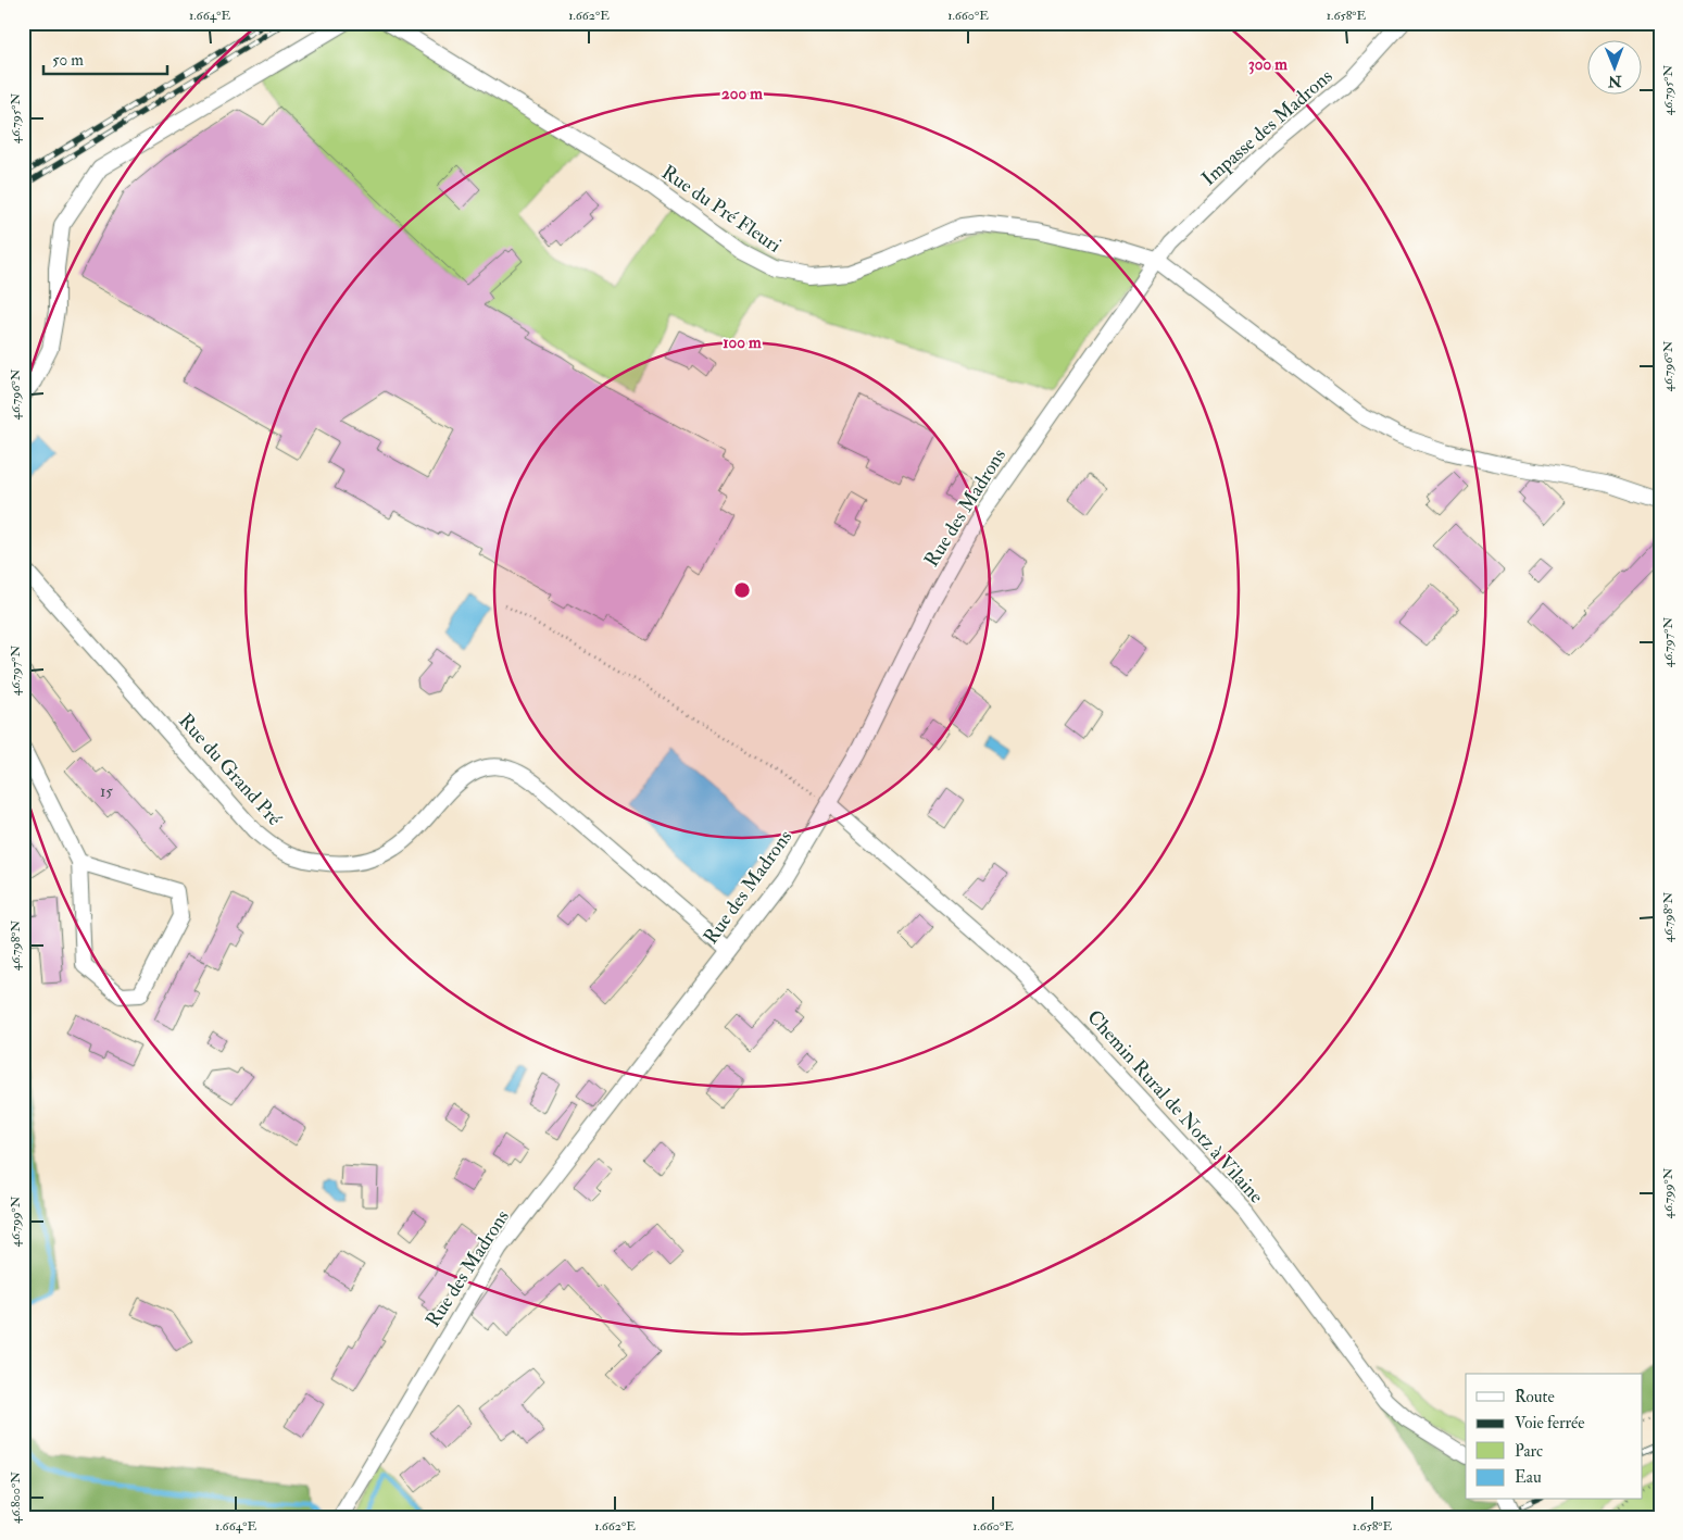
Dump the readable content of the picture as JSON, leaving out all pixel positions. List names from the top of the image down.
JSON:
{
  "streets": {
    "street": [
      "Impasse des Madrons",
      "Rue du Pré Fleuri",
      "Rue des Madrons",
      "Rue du Grand Pré",
      "Chemin Rural de Notz à Vilaine"
    ]
  },
  "crossings": [
    ["Impasse des Madrons", "Rue du Pré Fleuri"],
    ["Impasse des Madrons", "Rue des Madrons"],
    ["Rue du Pré Fleuri", "Rue des Madrons"],
    ["Rue des Madrons", "Rue du Grand Pré"],
    ["Rue des Madrons", "Chemin Rural de Notz à Vilaine"]
  ],
  "house_numbers": ["15"],
  "legend": [
    "Route",
    "Voie ferrée",
    "Parc",
    "Eau"
  ],
  "scale_bar": "50 m",
  "north": "bottom",
  "coordinates": [
    "1.664°E",
    "1.662°E",
    "1.660°E",
    "1.658°E",
    "46.795°N",
    "46.796°N",
    "46.797°N",
    "46.798°N",
    "46.799°N",
    "46.800°N"
  ],
  "rings": ["300 m", "200 m", "100 m"]
}
